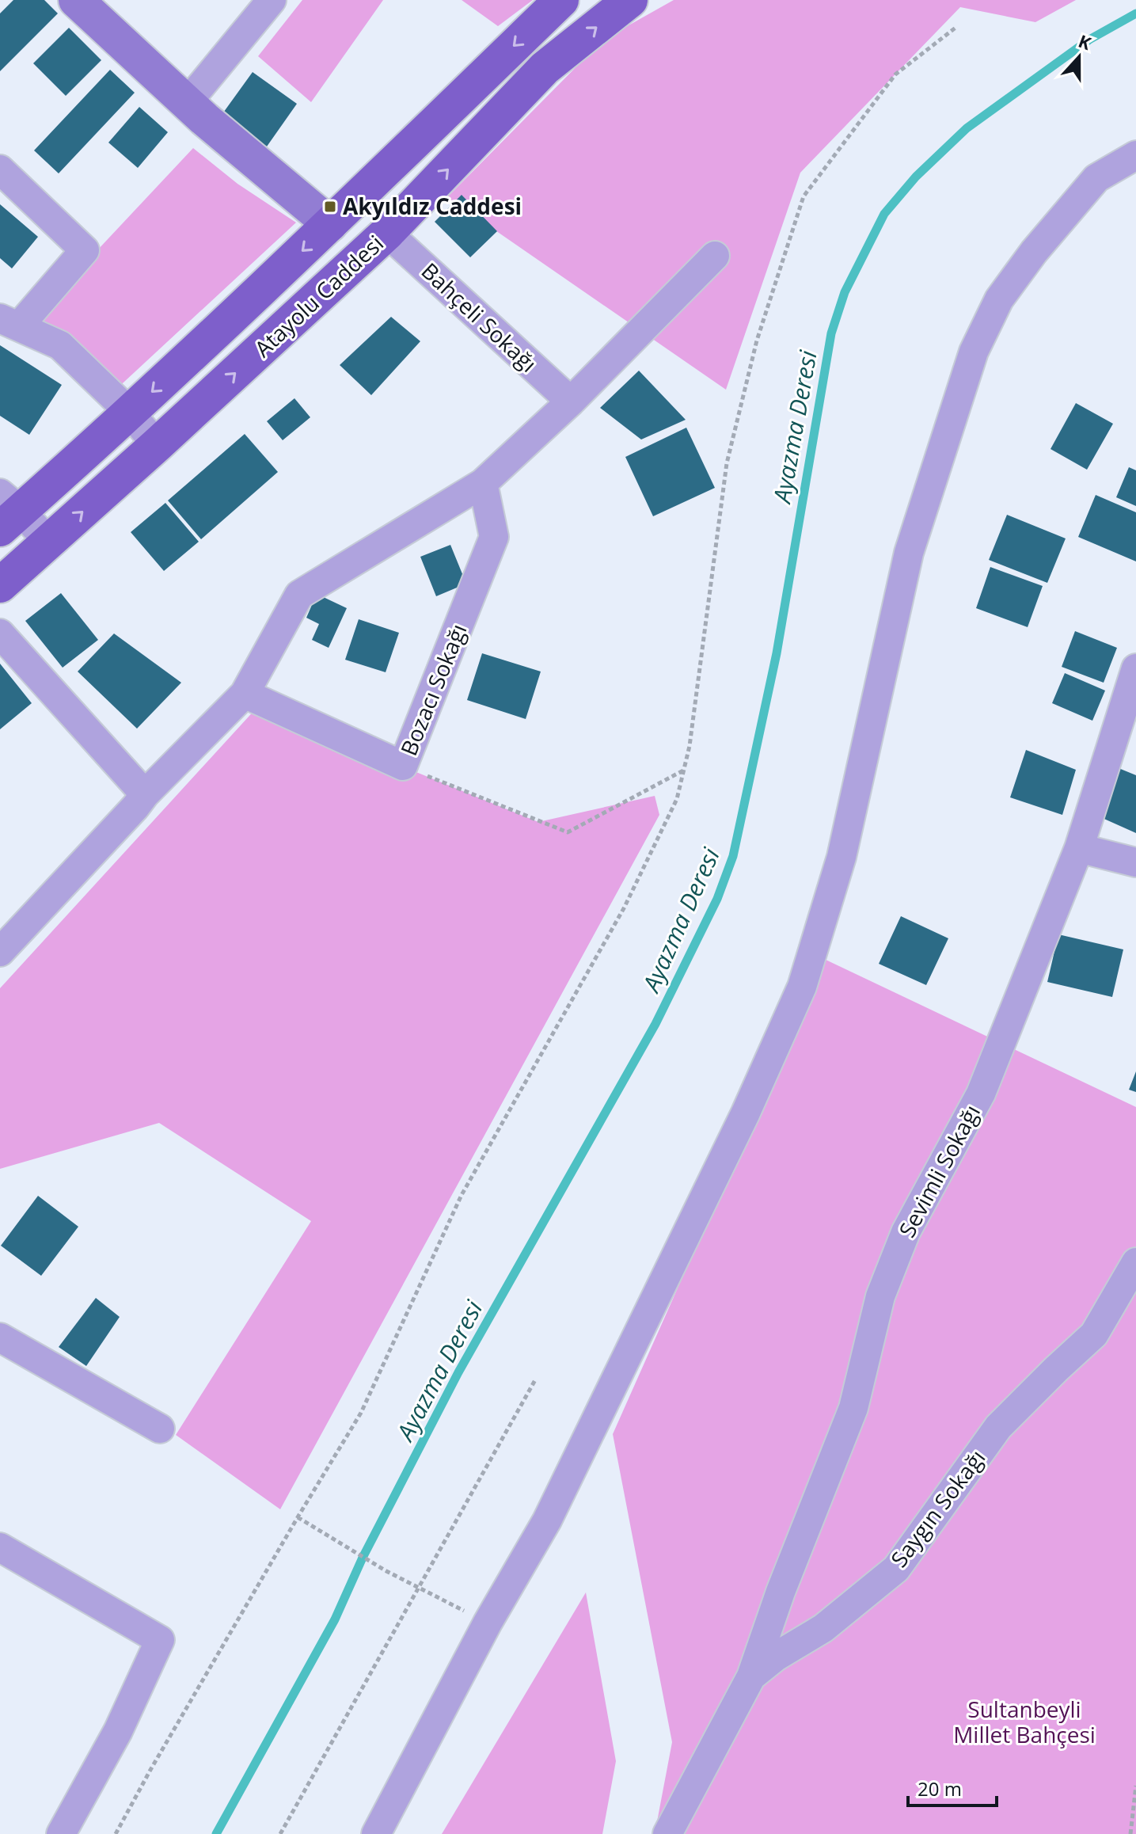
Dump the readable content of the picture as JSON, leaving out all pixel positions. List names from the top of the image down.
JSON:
{
  "streets": {
    "main road": ["Atayolu Caddesi"],
    "street": [
      "Bahçeli Sokağı",
      "Bozacı Sokağı",
      "Sevimli Sokağı",
      "Saygın Sokağı"
    ]
  },
  "crossings": [
    ["Atayolu Caddesi", "Bahçeli Sokağı"],
    ["Sevimli Sokağı", "Saygın Sokağı"]
  ],
  "water": ["Ayazma Deresi"],
  "parks": ["Sultanbeyli Millet Bahçesi"],
  "places": {
    "transit": ["Akyıldız Caddesi"]
  },
  "scale_bar": "20 m",
  "north": "top"
}
